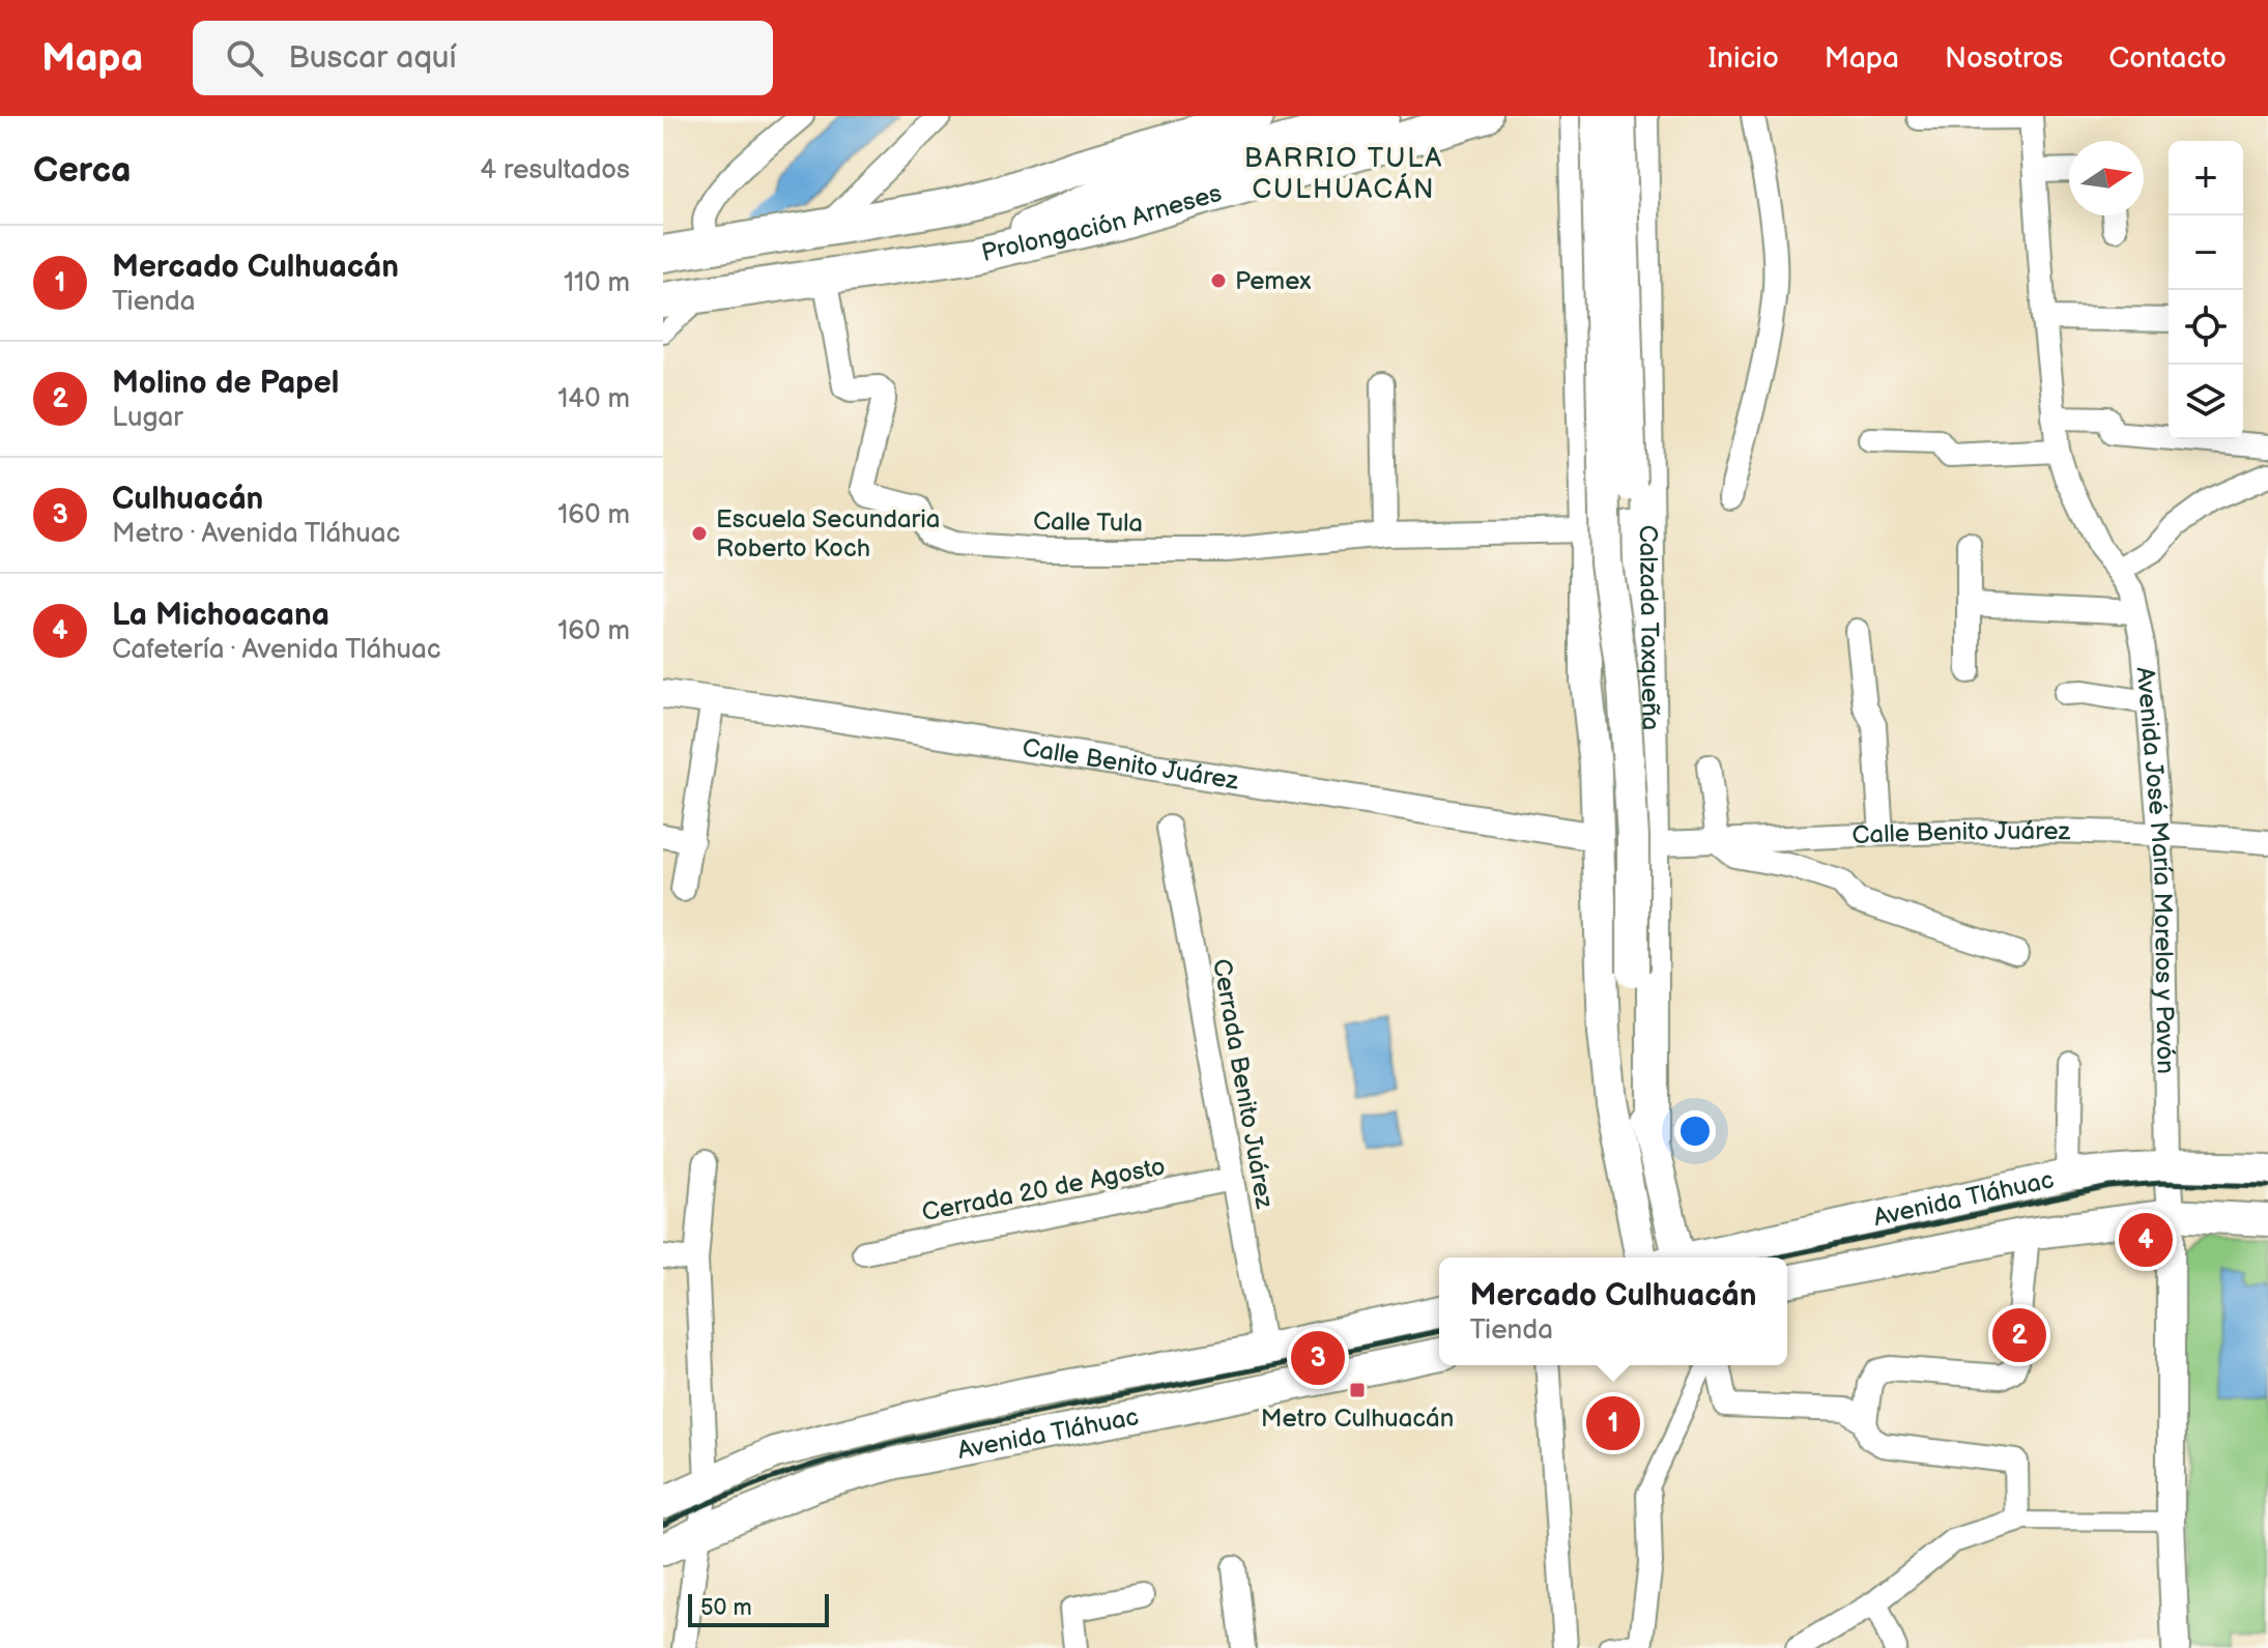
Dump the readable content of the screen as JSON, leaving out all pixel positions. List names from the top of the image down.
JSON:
{
  "streets": {
    "main road": ["Prolongación Arneses", "Calzada Taxqueña", "Avenida Tláhuac"],
    "street": [
      "Calle Tula",
      "Calle Benito Juárez",
      "Avenida José María Morelos y Pavón",
      "Cerrada Benito Juárez",
      "Cerrada 20 de Agosto"
    ]
  },
  "crossings": [
    ["Prolongación Arneses", "Calle Tula"],
    ["Calle Tula", "Calzada Taxqueña"],
    ["Calzada Taxqueña", "Calle Benito Juárez"],
    ["Calle Benito Juárez", "Avenida José María Morelos y Pavón"],
    ["Avenida José María Morelos y Pavón", "Avenida Tláhuac"],
    ["Cerrada Benito Juárez", "Cerrada 20 de Agosto"],
    ["Cerrada Benito Juárez", "Avenida Tláhuac"]
  ],
  "districts": ["BARRIO TULA CULHUACÁN"],
  "places": {
    "other": ["Pemex", "Escuela Secundaria Roberto Koch"],
    "transit": ["Metro Culhuacán"]
  },
  "scale_bar": "50 m",
  "north": "right",
  "page": {
    "header": "Mapa",
    "search": "Buscar aquí",
    "nav": [
      "Inicio",
      "Mapa",
      "Nosotros",
      "Contacto"
    ],
    "heading": ["Cerca", "4 resultados"],
    "map_buttons": ["+", "−"],
    "list": [
      {
        "mark": "1",
        "name": "Mercado Culhuacán",
        "note": "Tienda",
        "value": "110 m"
      },
      {
        "mark": "2",
        "name": "Molino de Papel",
        "note": "Lugar",
        "value": "140 m"
      },
      {
        "mark": "3",
        "name": "Culhuacán",
        "note": "Metro · Avenida Tláhuac",
        "value": "160 m"
      },
      {
        "mark": "4",
        "name": "La Michoacana",
        "note": "Cafetería · Avenida Tláhuac",
        "value": "160 m"
      }
    ],
    "pins": [
      "4",
      "2",
      "3",
      "1"
    ],
    "popup": ["Mercado Culhuacán", "Tienda"],
    "scale": "50 m"
  }
}
